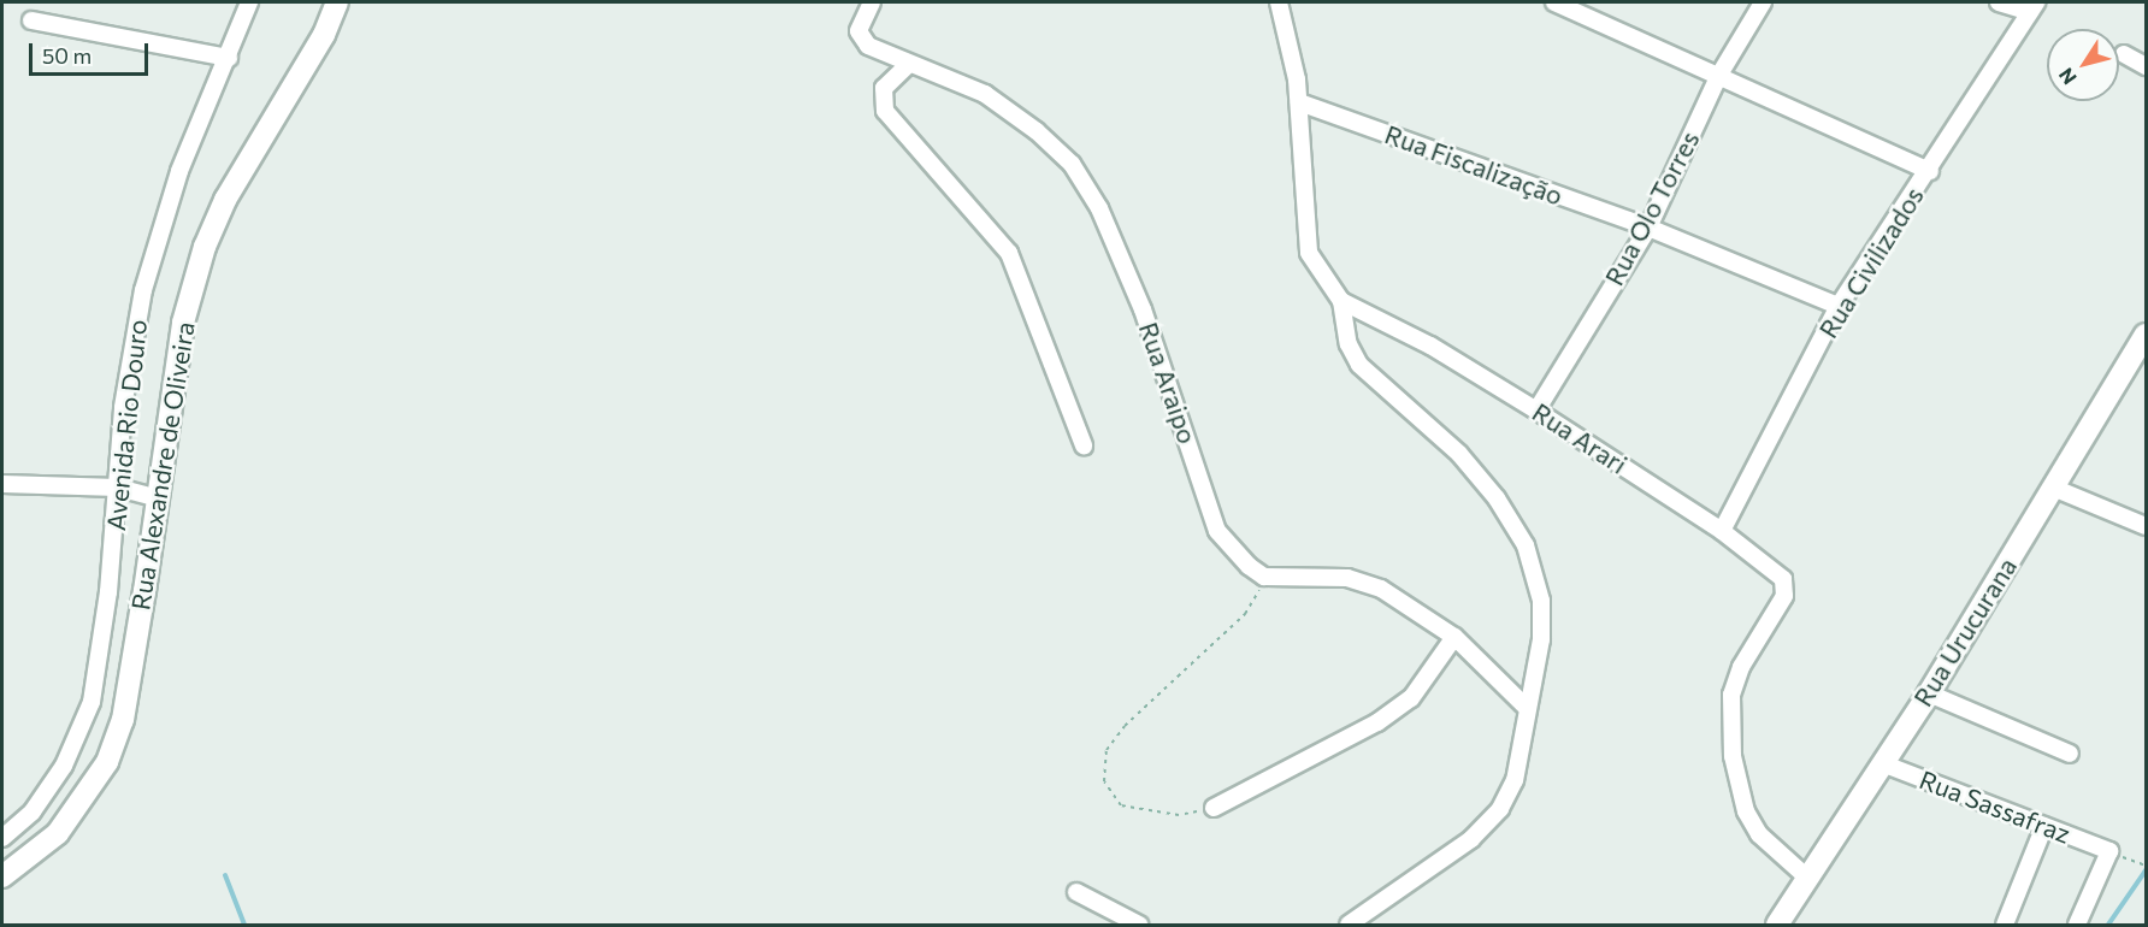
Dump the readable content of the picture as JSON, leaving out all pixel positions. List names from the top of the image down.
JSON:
{
  "streets": {
    "main road": ["Rua Alexandre de Oliveira", "Rua Urucurana"],
    "street": [
      "Rua Fiscalização",
      "Rua Olo Torres",
      "Rua Civilizados",
      "Rua Araipo",
      "Avenida Rio Douro",
      "Rua Arari",
      "Rua Sassafraz"
    ]
  },
  "crossings": [
    ["Rua Fiscalização", "Rua Olo Torres"],
    ["Rua Fiscalização", "Rua Civilizados"],
    ["Rua Fiscalização", "Rua Arari"],
    ["Rua Olo Torres", "Rua Arari"],
    ["Rua Civilizados", "Rua Arari"],
    ["Rua Arari", "Rua Urucurana"],
    ["Rua Urucurana", "Rua Sassafraz"]
  ],
  "scale_bar": "50 m",
  "north": "bottom left"
}
